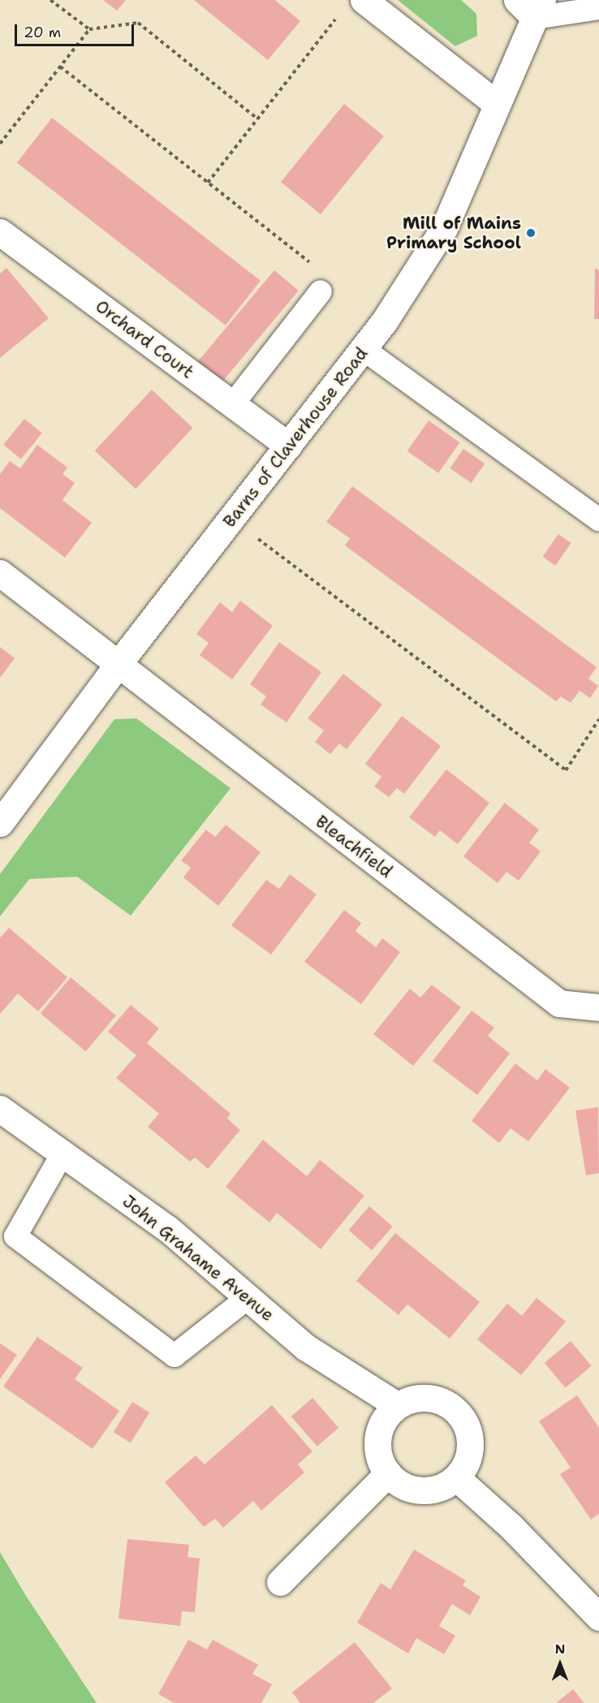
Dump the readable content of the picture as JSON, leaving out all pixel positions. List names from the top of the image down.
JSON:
{
  "streets": {
    "street": [
      "Orchard Court",
      "Barns of Claverhouse Road",
      "Bleachfield",
      "John Grahame Avenue"
    ]
  },
  "crossings": [
    ["Orchard Court", "Barns of Claverhouse Road"],
    ["Barns of Claverhouse Road", "Bleachfield"]
  ],
  "places": ["Mill of Mains Primary School"],
  "scale_bar": "20 m",
  "north": "top"
}
